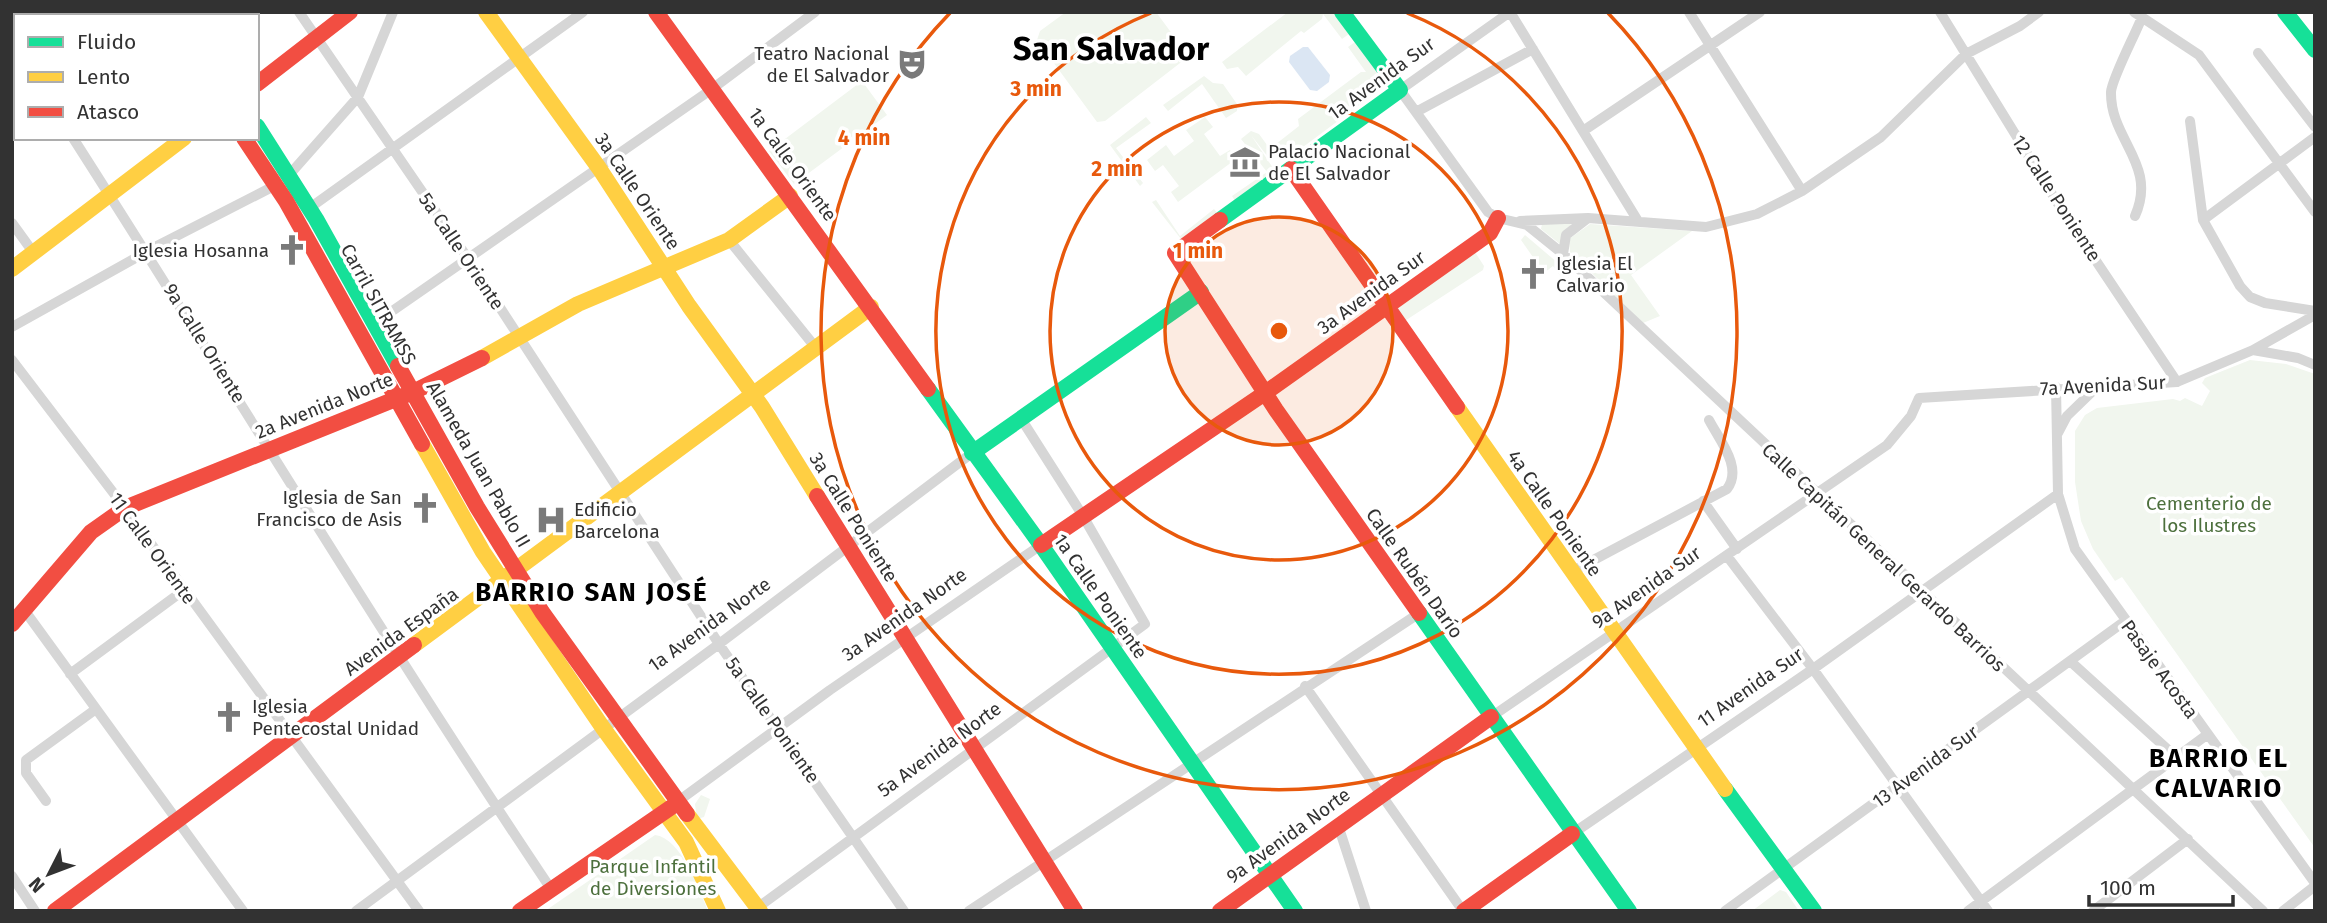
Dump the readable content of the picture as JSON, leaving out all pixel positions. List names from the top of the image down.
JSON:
{
  "streets": {
    "main road": [
      "1a Avenida Sur",
      "1a Calle Oriente",
      "3a Calle Oriente",
      "3a Avenida Sur",
      "Carril SITRAMSS",
      "2a Avenida Norte",
      "Alameda Juan Pablo II",
      "4a Calle Poniente",
      "3a Calle Poniente",
      "Calle Rubén Darío",
      "9a Avenida Sur",
      "1a Calle Poniente",
      "3a Avenida Norte",
      "1a Avenida Norte",
      "Avenida España",
      "11 Avenida Sur",
      "9a Avenida Norte"
    ],
    "street": [
      "12 Calle Poniente",
      "5a Calle Oriente",
      "9a Calle Oriente",
      "7a Avenida Sur",
      "11 Calle Oriente",
      "Calle Capitán General Gerardo Barrios",
      "Pasaje Acosta",
      "5a Calle Poniente",
      "5a Avenida Norte",
      "13 Avenida Sur"
    ]
  },
  "crossings": [
    ["1a Avenida Sur", "4a Calle Poniente"],
    ["1a Avenida Sur", "Calle Rubén Darío"],
    ["1a Calle Oriente", "2a Avenida Norte"],
    ["1a Calle Oriente", "1a Calle Poniente"],
    ["1a Calle Oriente", "Avenida España"],
    ["3a Calle Oriente", "2a Avenida Norte"],
    ["3a Calle Oriente", "3a Calle Poniente"],
    ["3a Calle Oriente", "Avenida España"],
    ["12 Calle Poniente", "7a Avenida Sur"],
    ["5a Calle Oriente", "2a Avenida Norte"],
    ["5a Calle Oriente", "Avenida España"],
    ["5a Calle Oriente", "5a Calle Poniente"],
    ["3a Avenida Sur", "4a Calle Poniente"],
    ["3a Avenida Sur", "Calle Capitán General Gerardo Barrios"],
    ["3a Avenida Sur", "Calle Rubén Darío"],
    ["3a Avenida Sur", "3a Avenida Norte"],
    ["Carril SITRAMSS", "2a Avenida Norte"],
    ["Carril SITRAMSS", "Alameda Juan Pablo II"],
    ["Carril SITRAMSS", "1a Avenida Norte"],
    ["Carril SITRAMSS", "Avenida España"],
    ["9a Calle Oriente", "2a Avenida Norte"],
    ["9a Calle Oriente", "1a Avenida Norte"],
    ["9a Calle Oriente", "Avenida España"],
    ["7a Avenida Sur", "9a Avenida Sur"],
    ["7a Avenida Sur", "Pasaje Acosta"],
    ["2a Avenida Norte", "Alameda Juan Pablo II"],
    ["2a Avenida Norte", "11 Calle Oriente"],
    ["4a Calle Poniente", "9a Avenida Sur"],
    ["4a Calle Poniente", "11 Avenida Sur"],
    ["4a Calle Poniente", "13 Avenida Sur"],
    ["3a Calle Poniente", "3a Avenida Norte"],
    ["3a Calle Poniente", "1a Avenida Norte"],
    ["3a Calle Poniente", "Avenida España"],
    ["3a Calle Poniente", "5a Avenida Norte"],
    ["11 Calle Oriente", "1a Avenida Norte"],
    ["11 Calle Oriente", "Avenida España"],
    ["Calle Capitán General Gerardo Barrios", "9a Avenida Sur"],
    ["Calle Capitán General Gerardo Barrios", "11 Avenida Sur"],
    ["Calle Capitán General Gerardo Barrios", "13 Avenida Sur"],
    ["Calle Rubén Darío", "9a Avenida Sur"],
    ["Calle Rubén Darío", "1a Avenida Norte"],
    ["Calle Rubén Darío", "11 Avenida Sur"],
    ["9a Avenida Sur", "9a Avenida Norte"],
    ["1a Calle Poniente", "3a Avenida Norte"],
    ["1a Calle Poniente", "1a Avenida Norte"],
    ["1a Calle Poniente", "Avenida España"],
    ["1a Calle Poniente", "5a Avenida Norte"],
    ["1a Calle Poniente", "9a Avenida Norte"],
    ["3a Avenida Norte", "5a Calle Poniente"],
    ["3a Avenida Norte", "5a Avenida Norte"],
    ["1a Avenida Norte", "5a Calle Poniente"],
    ["Avenida España", "5a Calle Poniente"],
    ["Pasaje Acosta", "11 Avenida Sur"],
    ["Pasaje Acosta", "13 Avenida Sur"],
    ["5a Calle Poniente", "5a Avenida Norte"]
  ],
  "districts": ["San Salvador", "BARRIO SAN JOSÉ", "BARRIO EL CALVARIO"],
  "parks": ["Cementerio de los Ilustres", "Parque Infantil de Diversiones"],
  "places": {
    "theatre": ["Teatro Nacional de El Salvador"],
    "museum": ["Palacio Nacional de El Salvador"],
    "church": [
      "Iglesia Hosanna",
      "Iglesia El Calvario",
      "Iglesia de San Francisco de Asis",
      "Iglesia Pentecostal Unidad"
    ],
    "hospital": ["Edificio Barcelona"]
  },
  "legend": ["Fluido", "Lento", "Atasco"],
  "scale_bar": "100 m",
  "north": "bottom left",
  "rings": [
    "3 min",
    "4 min",
    "2 min",
    "1 min"
  ]
}
